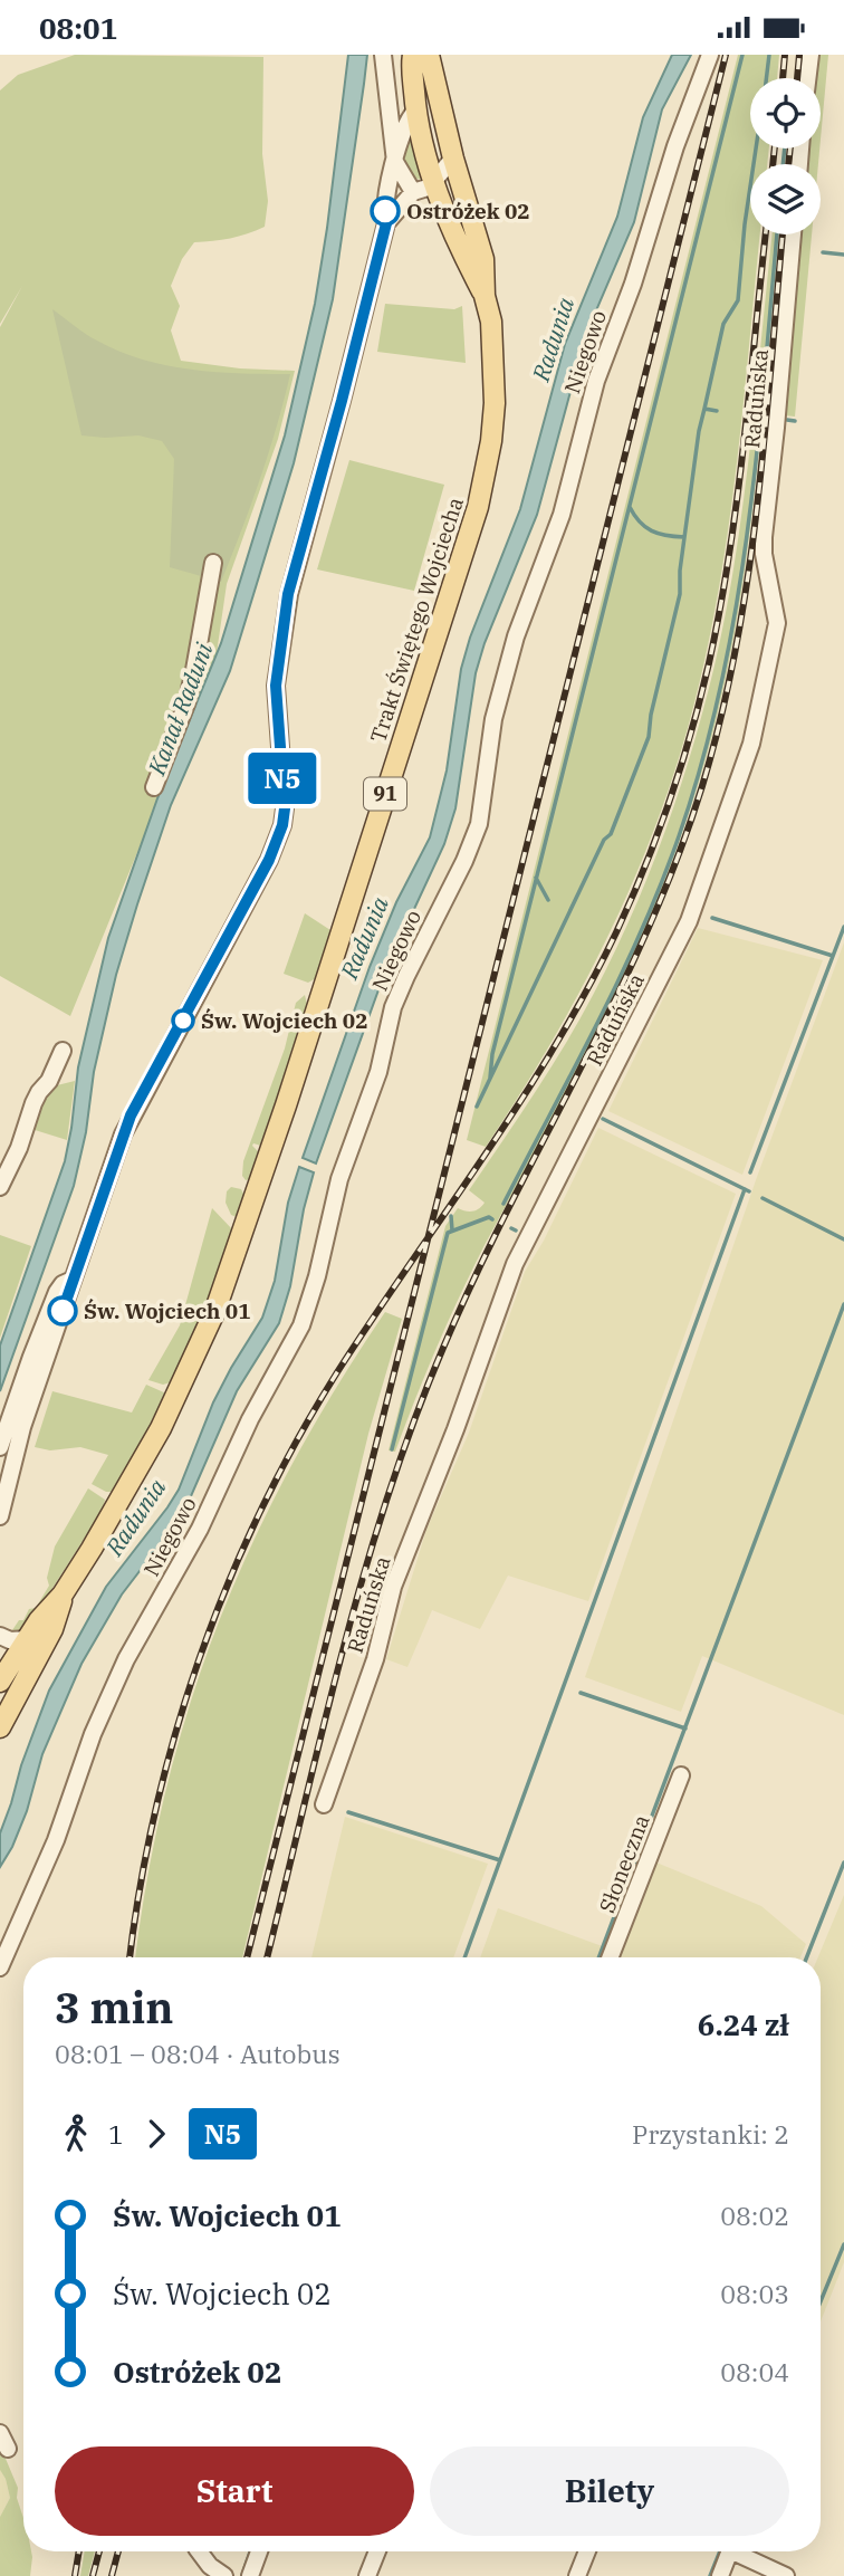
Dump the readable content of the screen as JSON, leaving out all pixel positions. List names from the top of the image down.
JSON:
{
  "streets": {
    "main road": ["Trakt Świętego Wojciecha", "91"],
    "street": ["Niegowo", "Raduńska", "Słoneczna"]
  },
  "water": ["Radunia", "Kanał Raduni"],
  "places": ["Ostróżek 02", "Św. Wojciech 02", "Św. Wojciech 01"],
  "lines": ["bus line N5"],
  "page": {
    "status": "08:01",
    "on_map": "N5",
    "heading": ["3 min", "08:01 – 08:04 · Autobus", "6.24 zł"],
    "legs": ["1", "N5", "Przystanki: 2"],
    "list": [
      {
        "name": "Św. Wojciech 01",
        "value": "08:02"
      },
      {
        "name": "Św. Wojciech 02",
        "value": "08:03"
      },
      {
        "name": "Ostróżek 02",
        "value": "08:04"
      }
    ],
    "buttons": ["Start", "Bilety"]
  }
}
